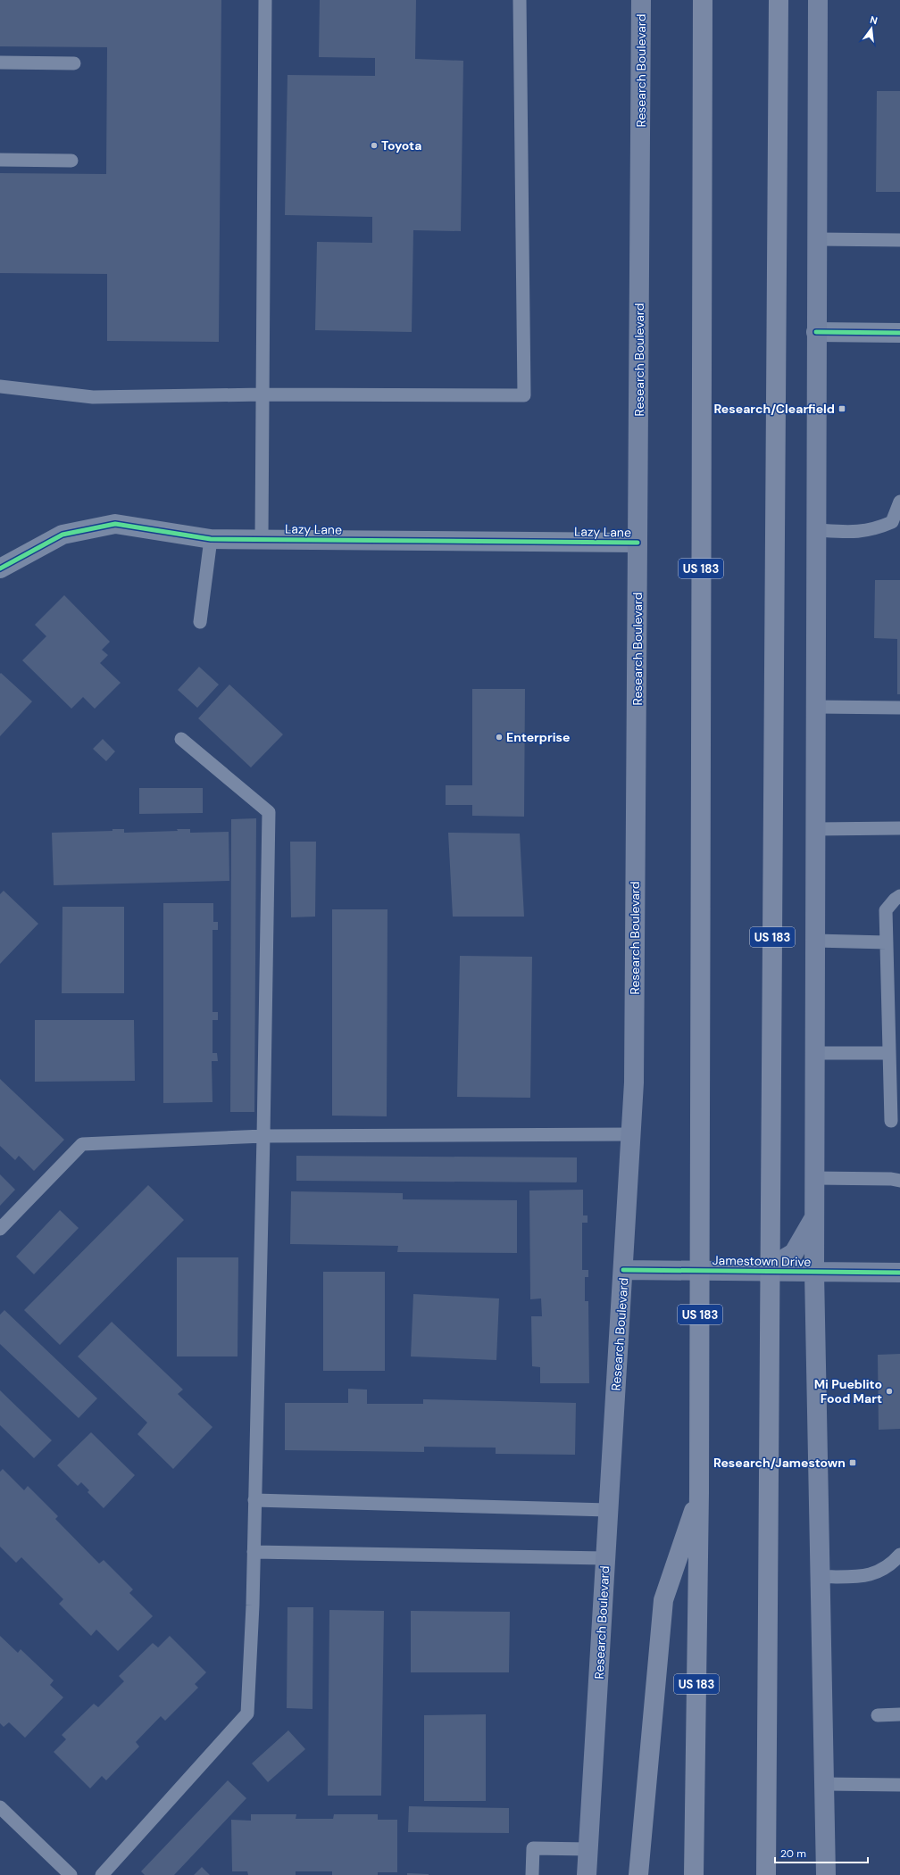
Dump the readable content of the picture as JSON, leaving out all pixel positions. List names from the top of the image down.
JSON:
{
  "streets": {
    "highway": ["US 183"],
    "main road": ["Research Boulevard", "Jamestown Drive"],
    "street": ["Lazy Lane"]
  },
  "crossings": [
    ["Research Boulevard", "Lazy Lane"],
    ["Research Boulevard", "Jamestown Drive"]
  ],
  "places": {
    "other": ["Toyota", "Enterprise", "Mi Pueblito Food Mart"],
    "transit": ["Research/Clearfield", "Research/Jamestown"]
  },
  "scale_bar": "20 m",
  "north": "top"
}
